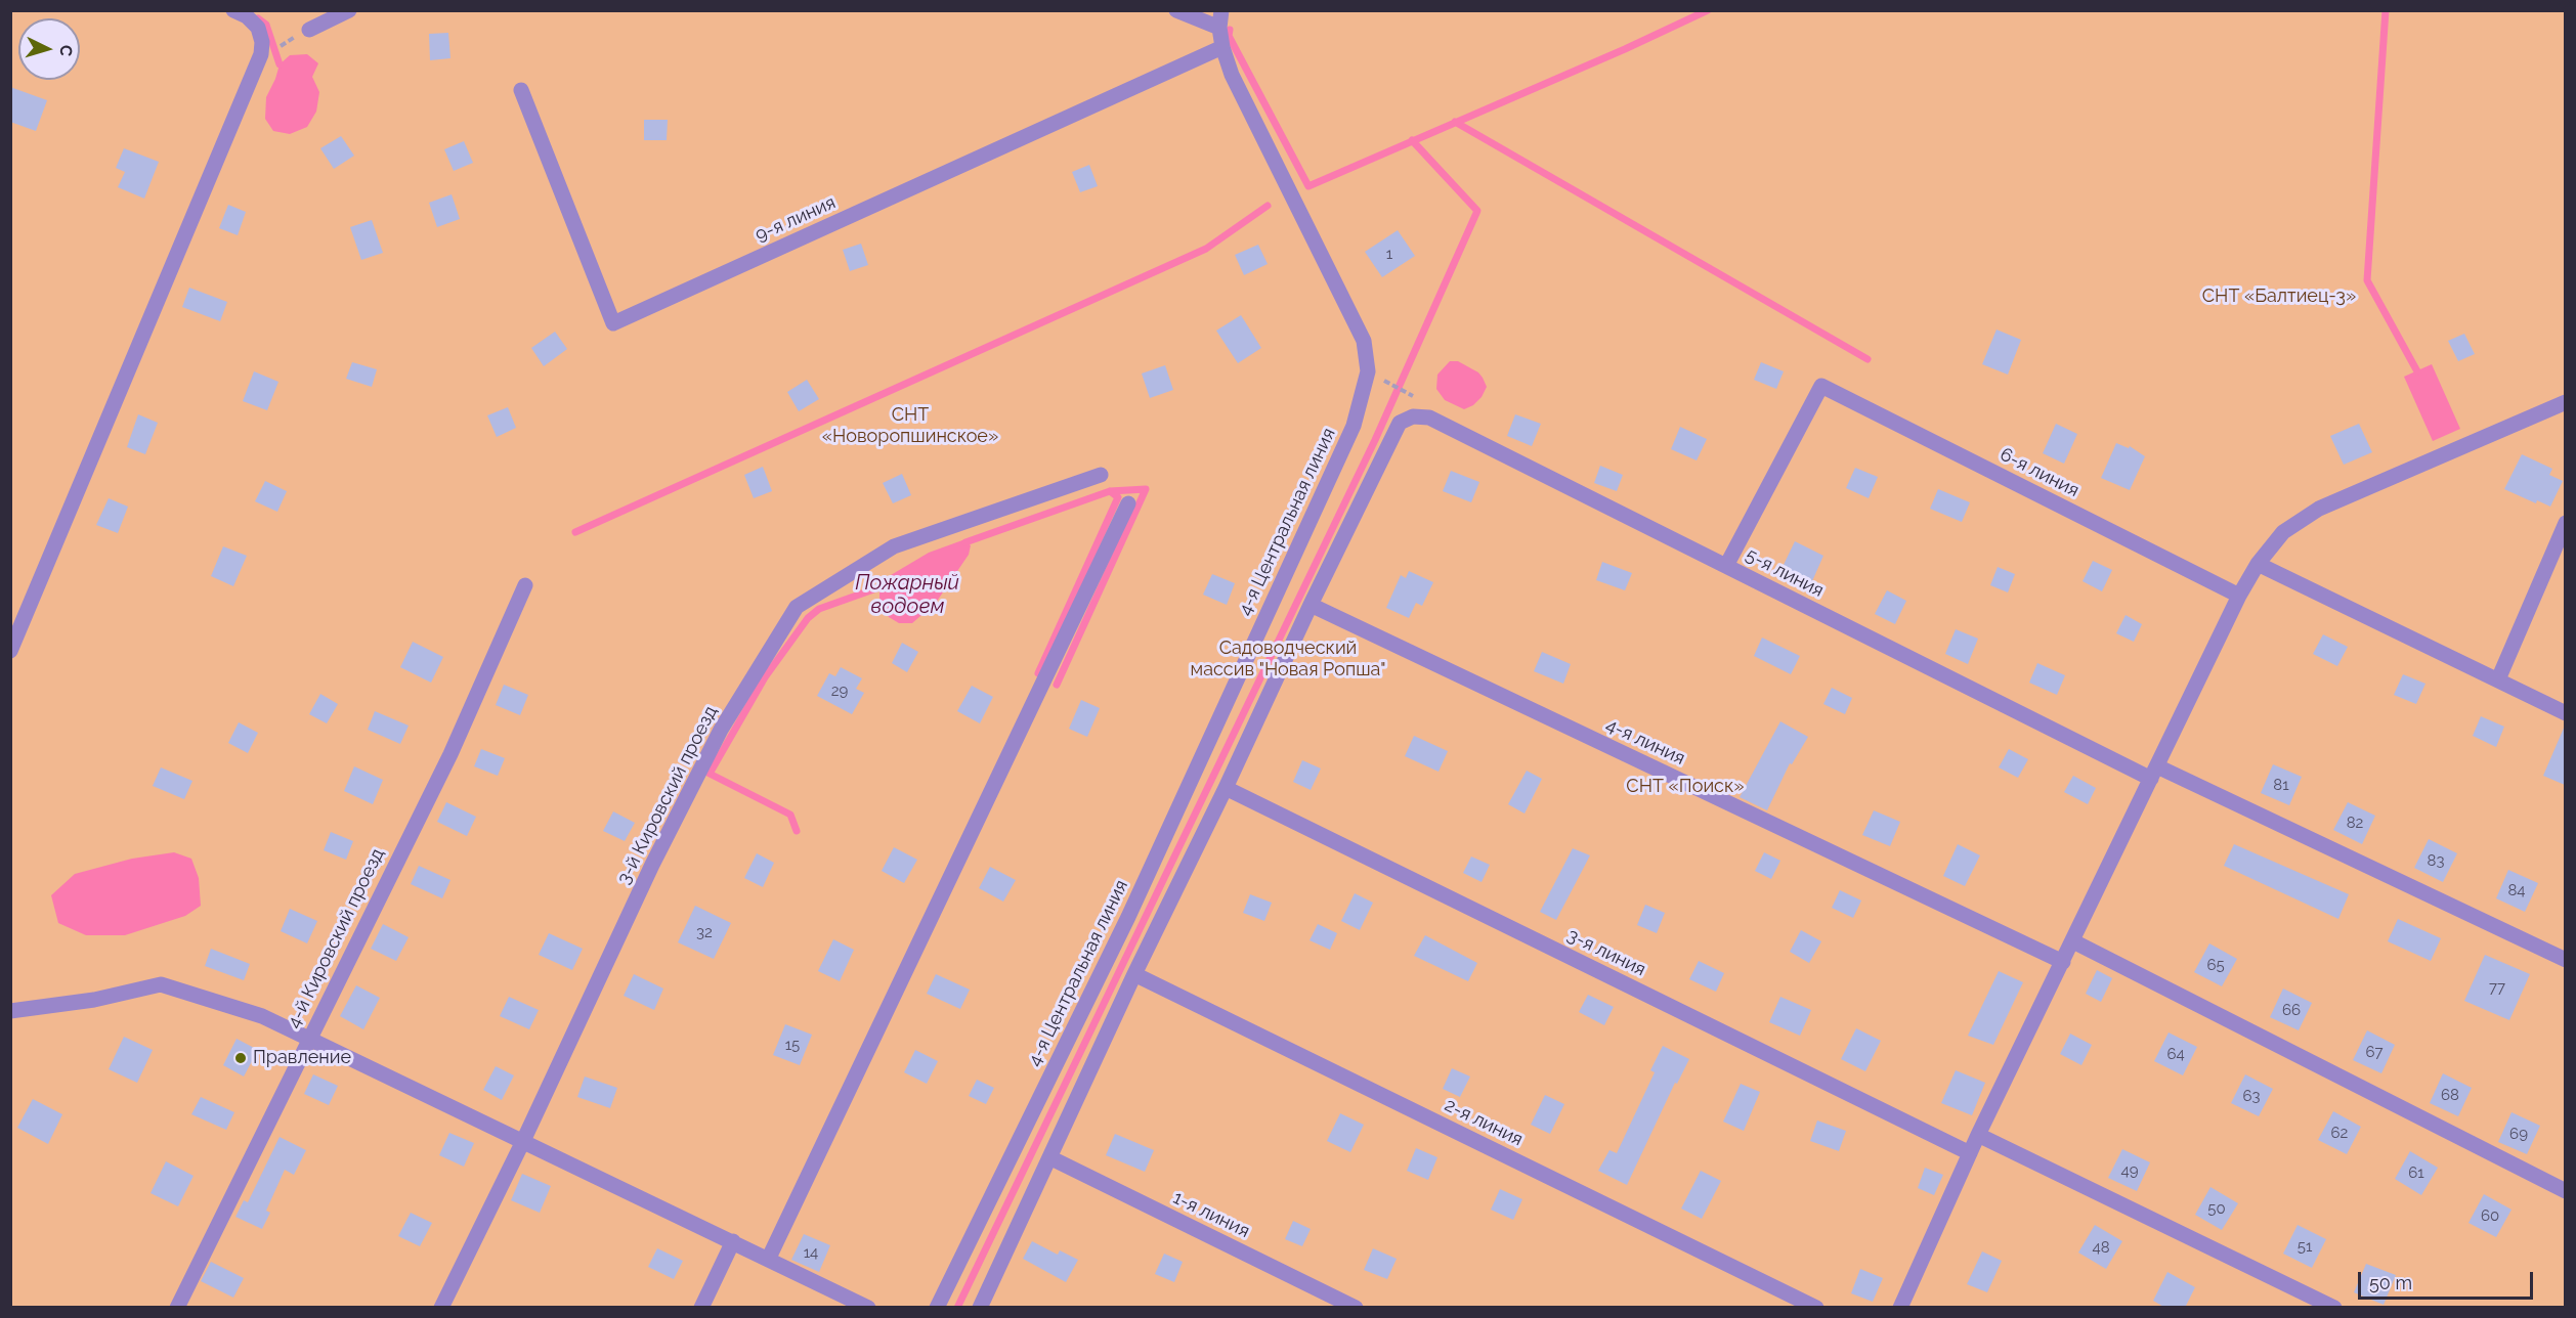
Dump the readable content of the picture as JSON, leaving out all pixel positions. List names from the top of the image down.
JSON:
{
  "streets": {
    "street": [
      "9-я линия",
      "6-я линия",
      "4-я Центральная линия",
      "5-я линия",
      "4-я линия",
      "3-й Кировский проезд",
      "4-й Кировский проезд",
      "3-я линия",
      "2-я линия",
      "1-я линия"
    ]
  },
  "crossings": [
    ["9-я линия", "4-я Центральная линия"],
    ["6-я линия", "5-я линия"],
    ["5-я линия", "4-я линия"]
  ],
  "water": ["Пожарный водоем"],
  "parks": [
    "СНТ «Балтиец-3»",
    "СНТ «Новоропшинское»",
    "Садоводческий массив \"Новая Ропша\"",
    "СНТ «Поиск»"
  ],
  "places": ["Правление"],
  "house_numbers": [
    "1",
    "29",
    "81",
    "82",
    "83",
    "84",
    "32",
    "65",
    "77",
    "66",
    "15",
    "67",
    "64",
    "68",
    "63",
    "62",
    "69",
    "49",
    "61",
    "50",
    "60",
    "51",
    "48",
    "14"
  ],
  "scale_bar": "50 m",
  "north": "right"
}
